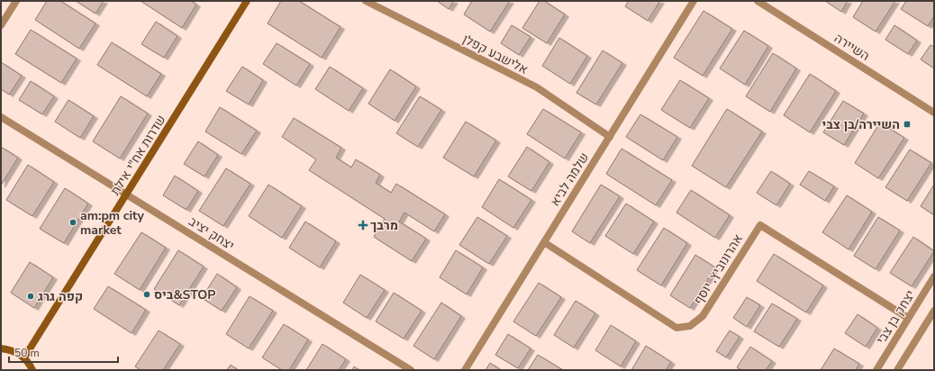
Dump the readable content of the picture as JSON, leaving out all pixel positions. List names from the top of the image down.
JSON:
{
  "streets": {
    "main road": ["שדרות אח\"י אילת"],
    "street": [
      "השיירה",
      "אלישבע קפלן",
      "שלמה לביא",
      "יצחק יציב",
      "אהרונוביץ, יוסף",
      "יצחק בן צבי"
    ]
  },
  "crossings": [
    ["אלישבע קפלן", "שלמה לביא"],
    ["שדרות אח\"י אילת", "יצחק יציב"],
    ["שלמה לביא", "אהרונוביץ, יוסף"],
    ["אהרונוביץ, יוסף", "יצחק בן צבי"]
  ],
  "places": {
    "transit": ["השיירה/בן צבי"],
    "other": ["am:pm city market", "ביס&STOP", "קפה גרג"],
    "health": ["מרבך"]
  },
  "scale_bar": "50 m"
}
